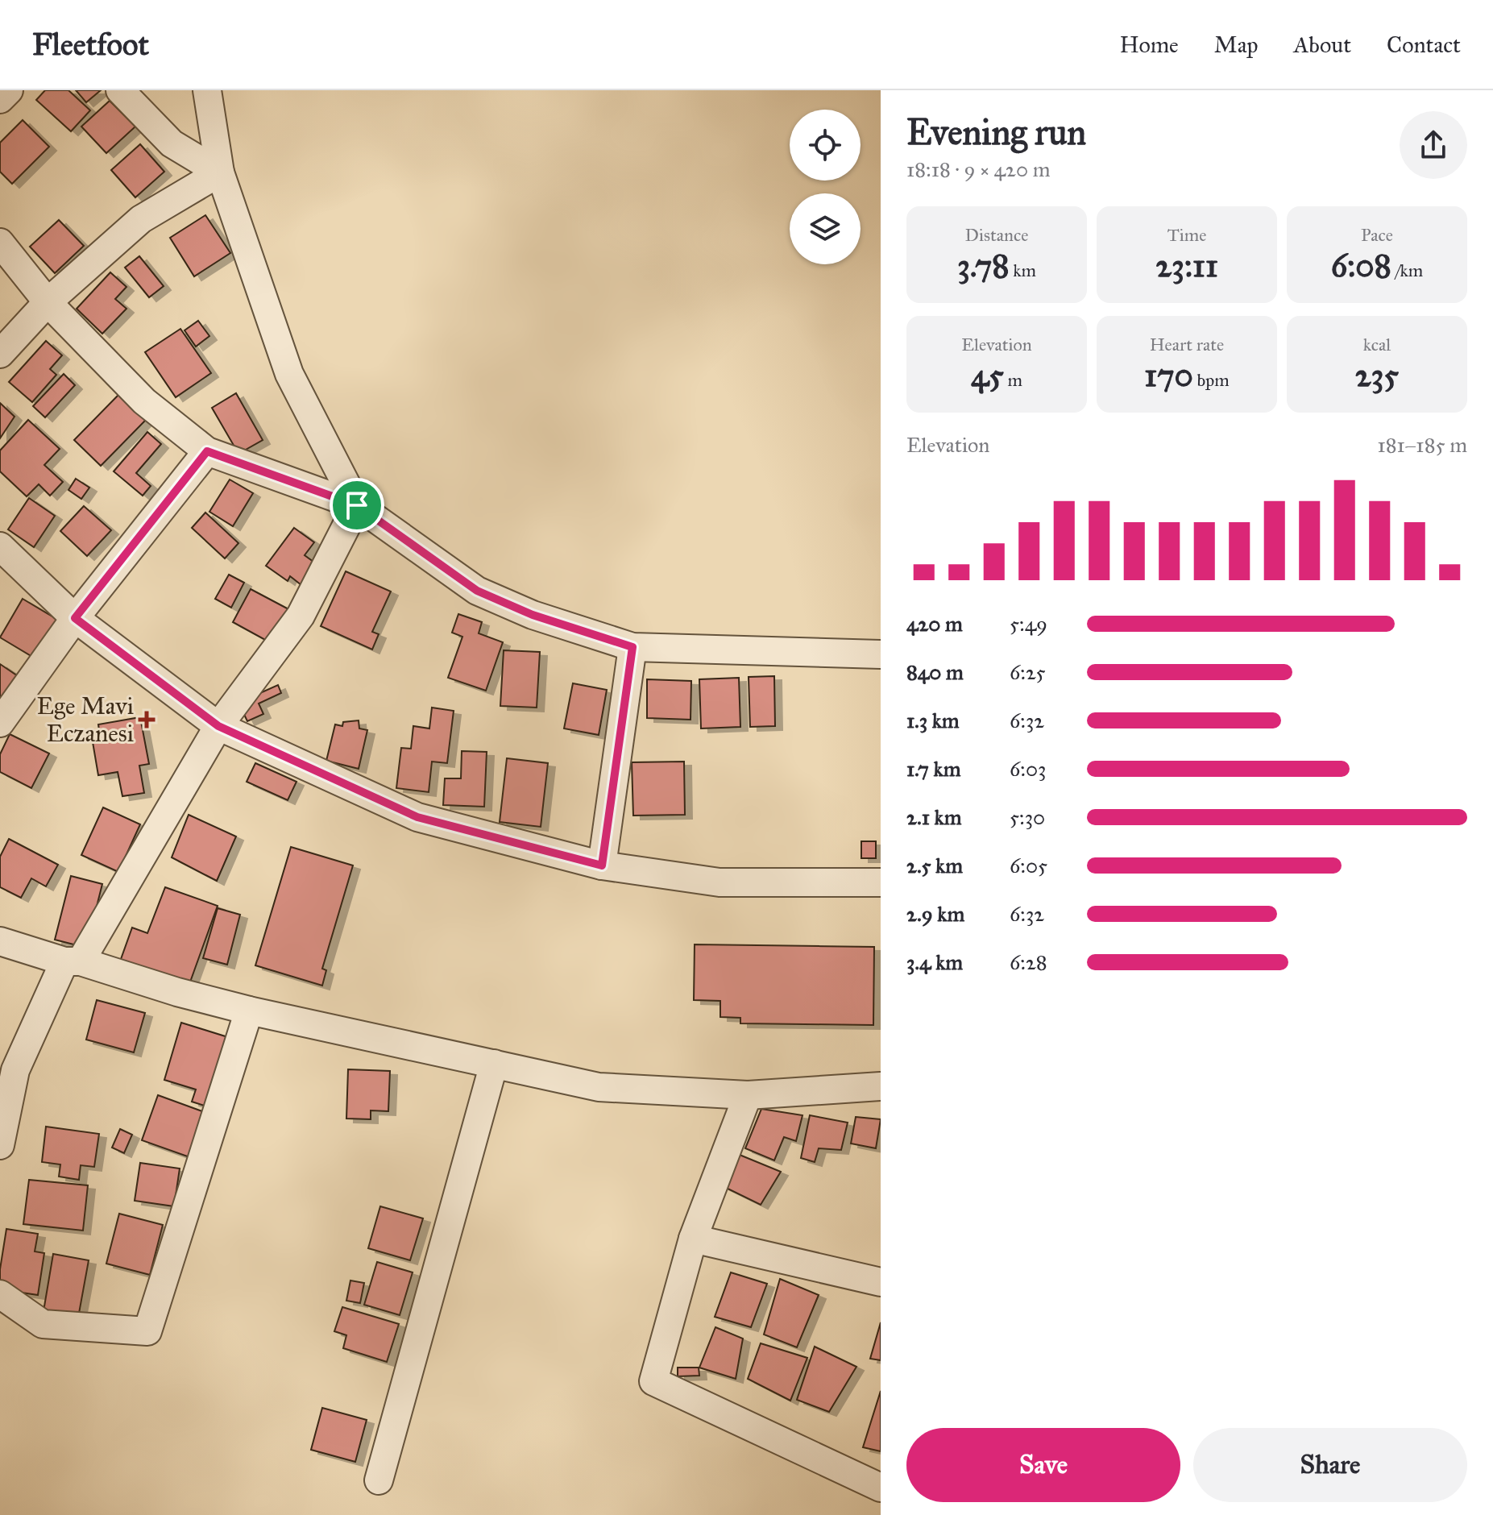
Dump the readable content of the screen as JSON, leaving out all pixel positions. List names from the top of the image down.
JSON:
{
  "places": {
    "health": ["Ege Mavi Eczanesi"]
  },
  "page": {
    "header": "Fleetfoot",
    "nav": [
      "Home",
      "Map",
      "About",
      "Contact"
    ],
    "heading": ["Evening run", "18:18 · 9 × 420 m"],
    "stats": [
      ["Distance", "3.78 km"],
      ["Time", "23:11"],
      ["Pace", "6:08 /km"],
      ["Elevation", "45 m"],
      ["Heart rate", "170 bpm"],
      ["kcal", "235"]
    ],
    "chart": ["Elevation", "181–185 m"],
    "list": [
      {
        "name": "420 m",
        "note": "5:49"
      },
      {
        "name": "840 m",
        "note": "6:25"
      },
      {
        "name": "1.3 km",
        "note": "6:32"
      },
      {
        "name": "1.7 km",
        "note": "6:03"
      },
      {
        "name": "2.1 km",
        "note": "5:30"
      },
      {
        "name": "2.5 km",
        "note": "6:05"
      },
      {
        "name": "2.9 km",
        "note": "6:32"
      },
      {
        "name": "3.4 km",
        "note": "6:28"
      }
    ],
    "buttons": ["Save", "Share"]
  }
}
